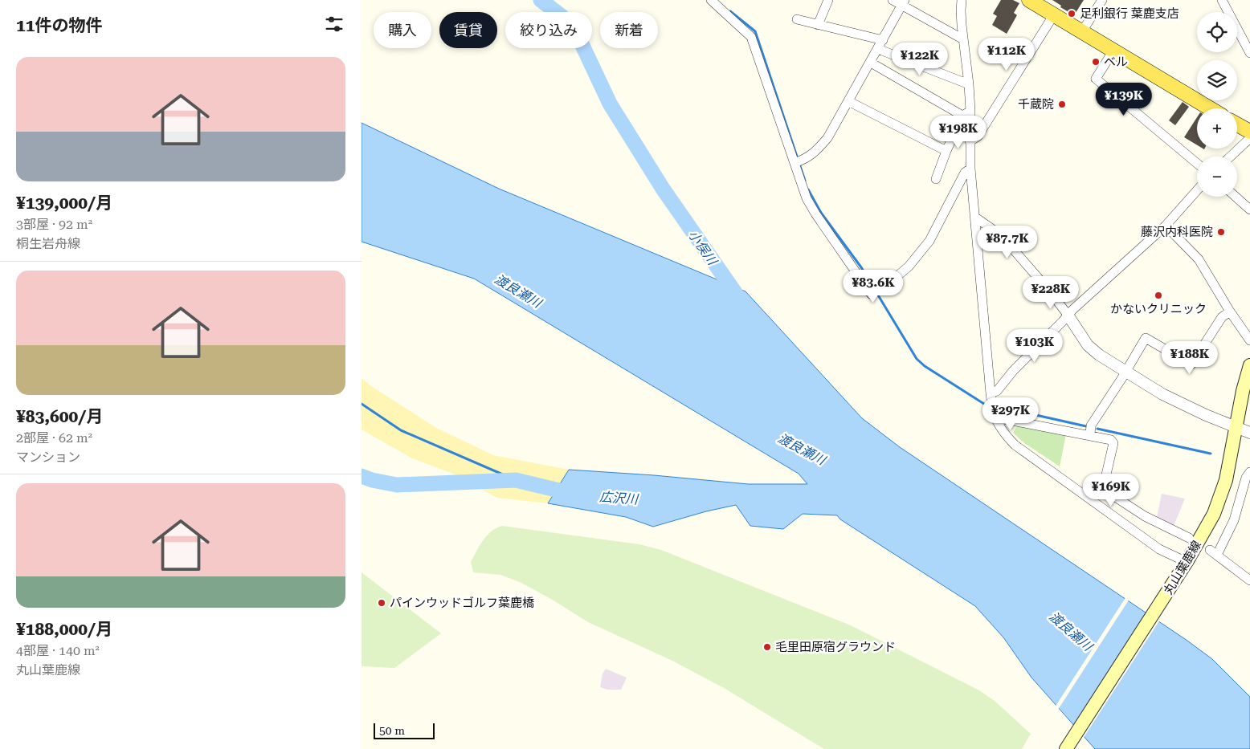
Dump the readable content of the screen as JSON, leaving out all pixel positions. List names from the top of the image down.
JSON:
{
  "streets": {
    "main road": ["丸山葉鹿線"]
  },
  "water": ["小俣川", "渡良瀬川", "広沢川"],
  "places": [
    "足利銀行 葉鹿支店",
    "ベル",
    "千蔵院",
    "藤沢内科医院",
    "かないクリニック",
    "パインウッドゴルフ葉鹿橋",
    "毛里田原宿グラウンド"
  ],
  "scale_bar": "50 m",
  "page": {
    "heading": "11件の物件",
    "map_buttons": ["+", "−"],
    "chip": [
      "購入",
      "賃貸",
      "絞り込み",
      "新着"
    ],
    "price": [
      "¥112K",
      "¥122K",
      "¥139K",
      "¥198K",
      "¥87.7K",
      "¥83.6K",
      "¥228K",
      "¥103K",
      "¥188K",
      "¥297K",
      "¥169K"
    ],
    "list": [
      {
        "name": "¥139,000/月",
        "note": "3部屋 · 92 m² · 桐生岩舟線"
      },
      {
        "name": "¥83,600/月",
        "note": "2部屋 · 62 m² · マンション"
      },
      {
        "name": "¥188,000/月",
        "note": "4部屋 · 140 m² · 丸山葉鹿線"
      }
    ],
    "scale": "50 m"
  }
}
